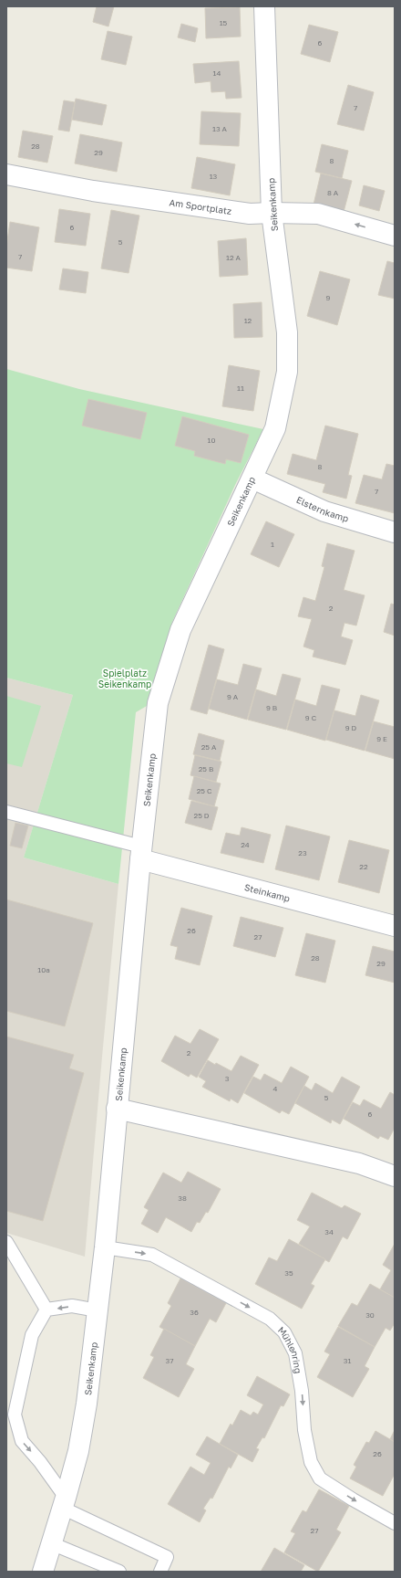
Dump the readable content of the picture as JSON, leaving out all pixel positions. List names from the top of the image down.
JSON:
{
  "streets": {
    "street": [
      "Seikenkamp",
      "Am Sportplatz",
      "Elsternkamp",
      "Steinkamp"
    ],
    "lane": ["Mühlenring"]
  },
  "crossings": [
    ["Seikenkamp", "Am Sportplatz"],
    ["Seikenkamp", "Elsternkamp"],
    ["Seikenkamp", "Steinkamp"],
    ["Seikenkamp", "Mühlenring"]
  ],
  "one_way": ["Mühlenring"],
  "parks": ["Spielplatz Seikenkamp"],
  "house_numbers": [
    "15",
    "6",
    "14",
    "7",
    "13 A",
    "28",
    "29",
    "8",
    "13",
    "8 A",
    "6",
    "5",
    "7",
    "12 A",
    "9",
    "12",
    "11",
    "10",
    "8",
    "7",
    "1",
    "2",
    "9 A",
    "9 B",
    "9 C",
    "9 D",
    "9 E",
    "25 A",
    "25 B",
    "25 C",
    "25 D",
    "24",
    "23",
    "22",
    "26",
    "27",
    "28",
    "29",
    "10a",
    "2",
    "3",
    "4",
    "5",
    "6",
    "38",
    "34",
    "35",
    "36",
    "30",
    "37",
    "31",
    "26",
    "27"
  ]
}
